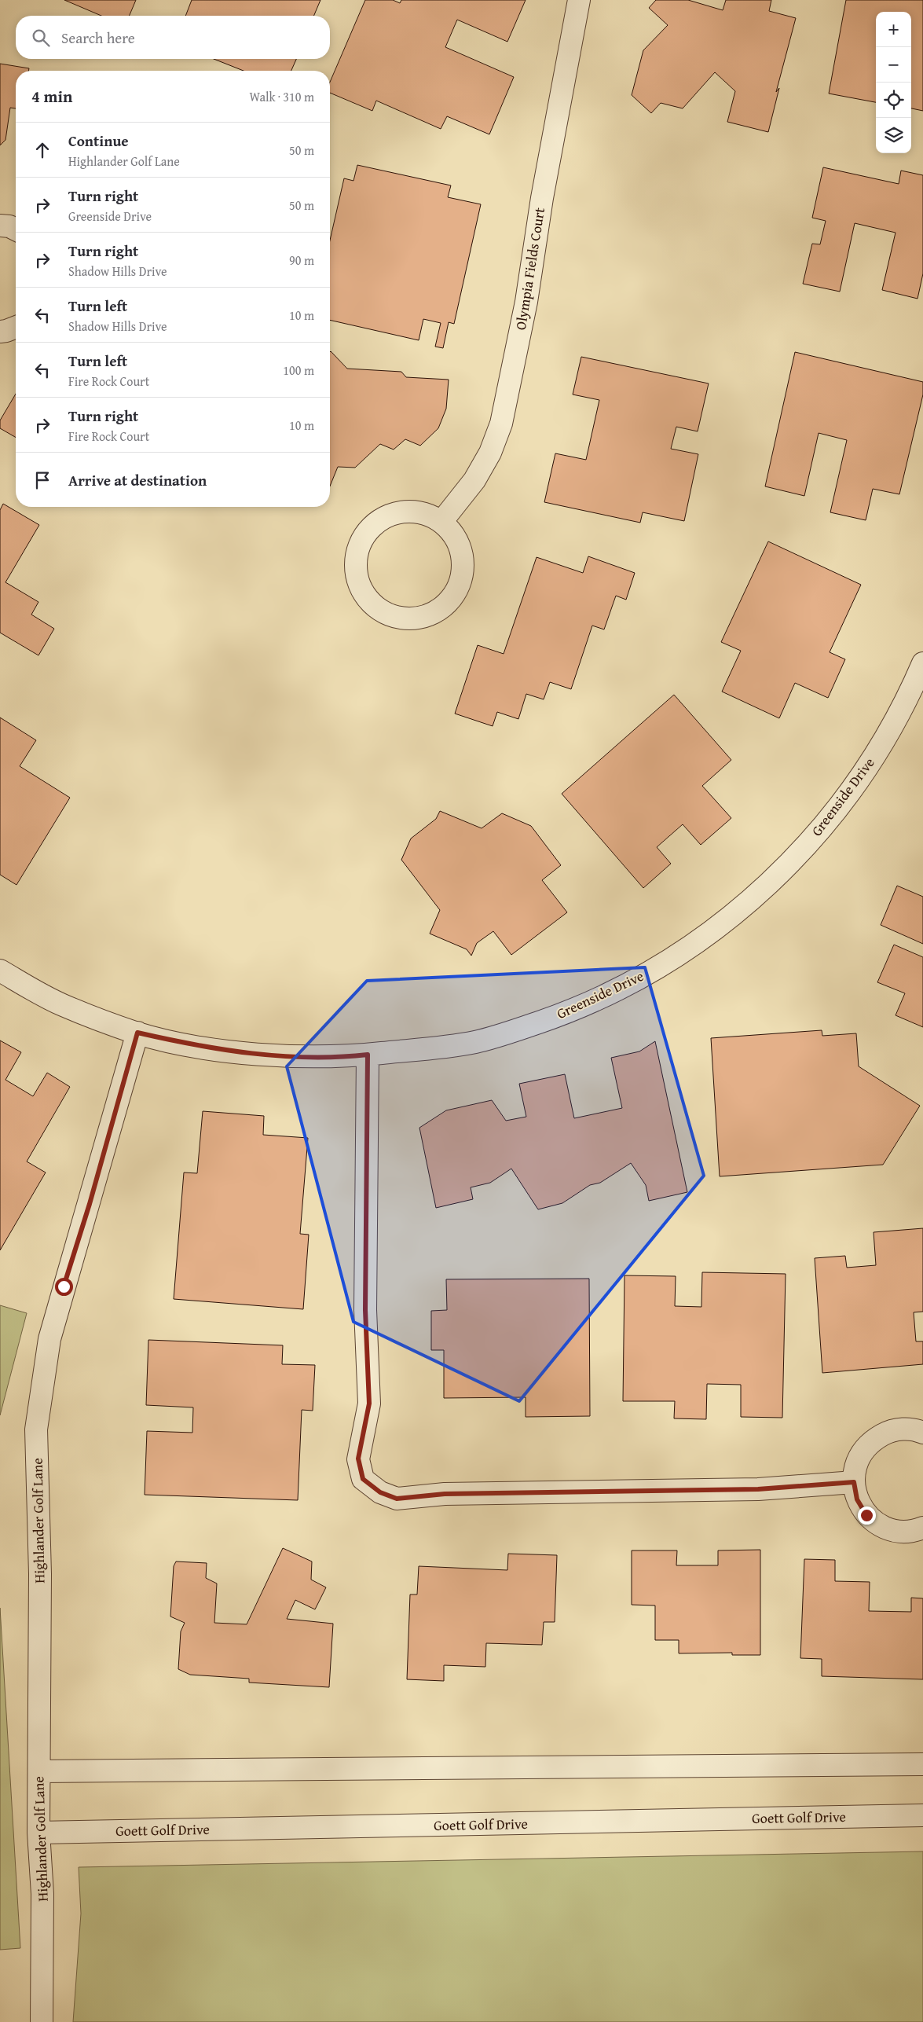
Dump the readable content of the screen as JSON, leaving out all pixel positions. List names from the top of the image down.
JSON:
{
  "streets": {
    "street": [
      "Olympia Fields Court",
      "Greenside Drive",
      "Highlander Golf Lane",
      "Goett Golf Drive"
    ]
  },
  "crossings": [
    ["Greenside Drive", "Highlander Golf Lane"],
    ["Highlander Golf Lane", "Goett Golf Drive"]
  ],
  "page": {
    "map_buttons": ["+", "−"],
    "search": "Search here",
    "heading": ["4 min", "Walk · 310 m"],
    "list": [
      ["Continue", "Highlander Golf Lane", "50 m"],
      ["Turn right", "Greenside Drive", "50 m"],
      ["Turn right", "Shadow Hills Drive", "90 m"],
      ["Turn left", "Shadow Hills Drive", "10 m"],
      ["Turn left", "Fire Rock Court", "100 m"],
      ["Turn right", "Fire Rock Court", "10 m"],
      "Arrive at destination"
    ]
  }
}
